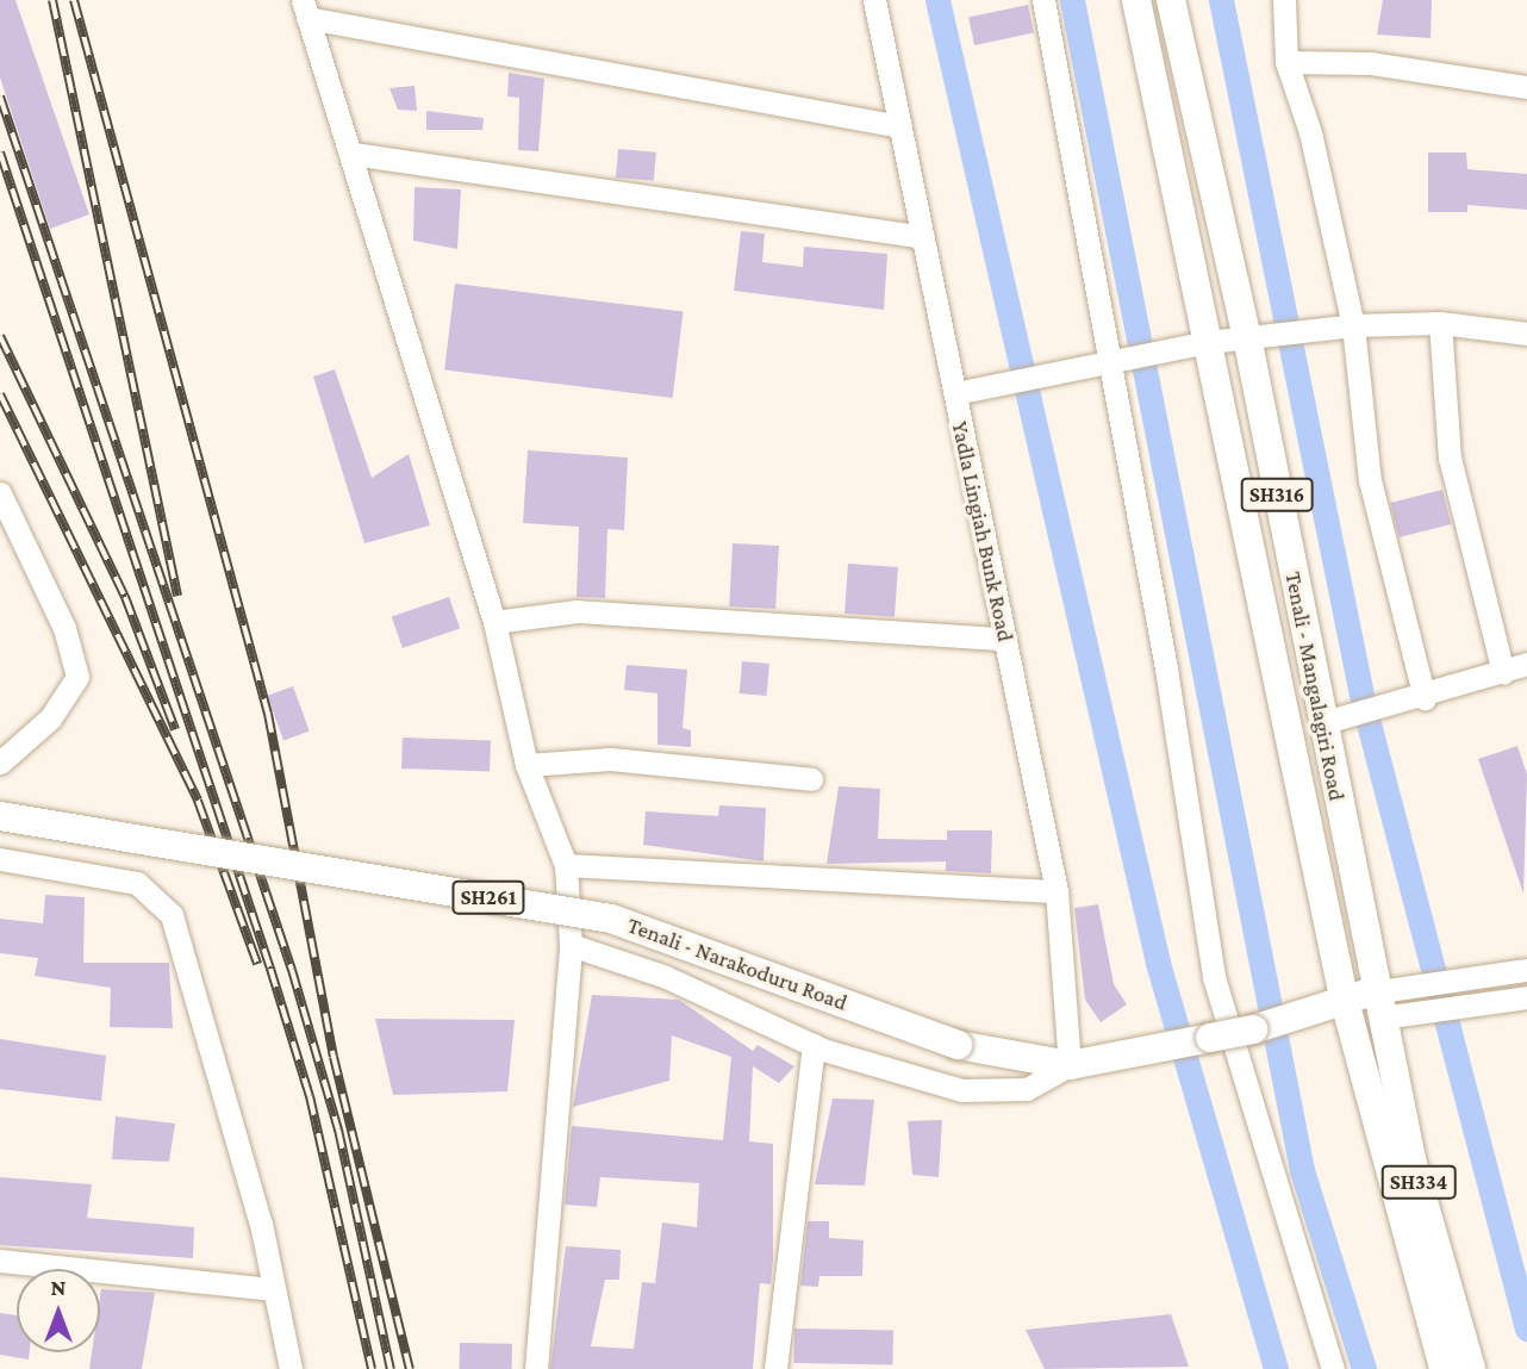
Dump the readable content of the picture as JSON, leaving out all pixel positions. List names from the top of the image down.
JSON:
{
  "streets": {
    "main road": [
      "SH316",
      "Tenali - Mangalagiri Road",
      "SH261",
      "Tenali - Narakoduru Road",
      "SH334"
    ],
    "street": ["Yadla Lingiah Bunk Road"]
  },
  "crossings": [
    ["Yadla Lingiah Bunk Road", "Tenali - Narakoduru Road"],
    ["Tenali - Mangalagiri Road", "Tenali - Narakoduru Road"],
    ["Tenali - Mangalagiri Road", "SH334"],
    ["Tenali - Narakoduru Road", "SH334"]
  ],
  "north": "top"
}
